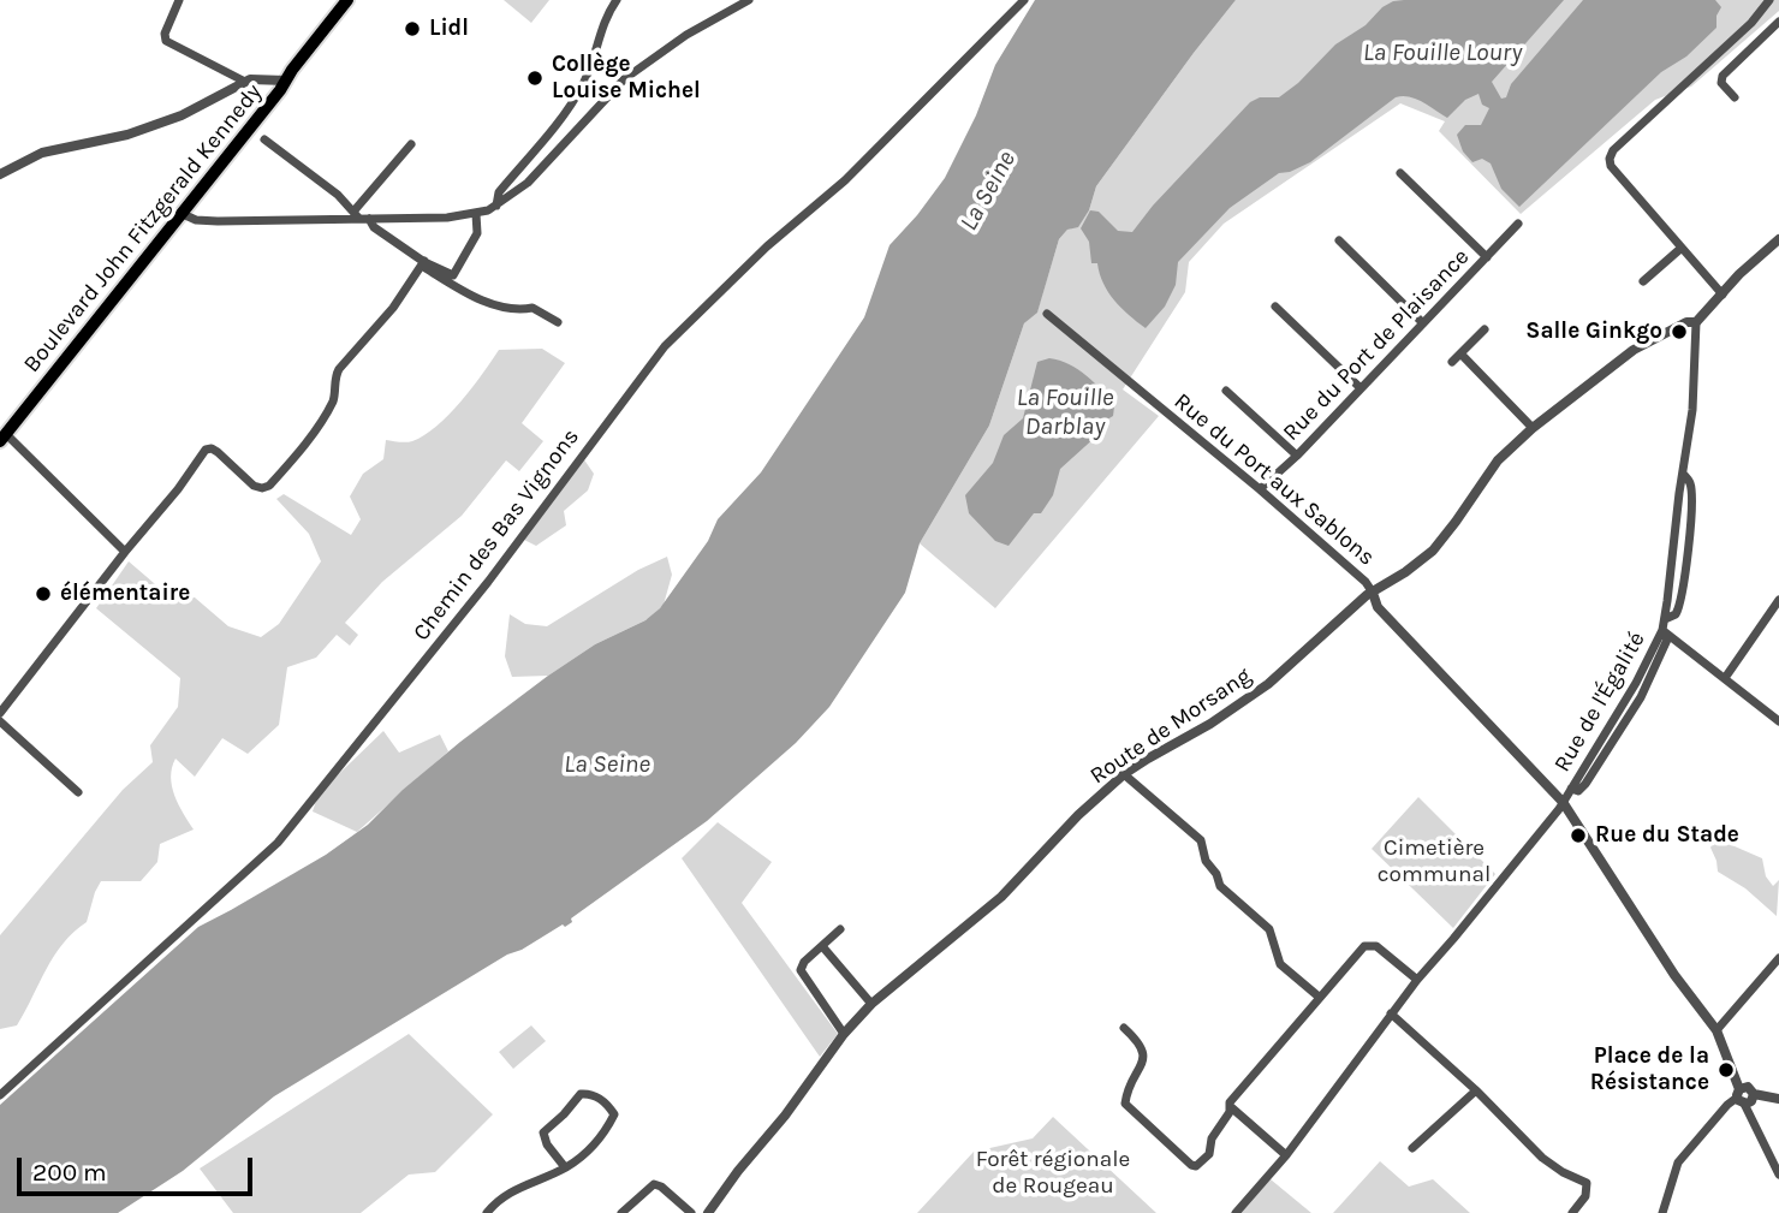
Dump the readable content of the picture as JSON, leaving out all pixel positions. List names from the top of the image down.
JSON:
{
  "streets": {
    "main road": ["Boulevard John Fitzgerald Kennedy"],
    "street": [
      "Rue du Port de Plaisance",
      "Rue du Port aux Sablons",
      "Chemin des Bas Vignons",
      "Rue de l'Égalité",
      "Route de Morsang"
    ]
  },
  "crossings": [
    ["Rue du Port de Plaisance", "Rue du Port aux Sablons"],
    ["Rue du Port aux Sablons", "Rue de l'Égalité"],
    ["Rue du Port aux Sablons", "Route de Morsang"],
    ["Rue de l'Égalité", "Route de Morsang"]
  ],
  "water": ["La Fouille Loury", "La Seine", "La Fouille Darblay"],
  "parks": ["Cimetière communal", "Forêt régionale de Rougeau"],
  "places": [
    "Lidl",
    "Collège Louise Michel",
    "Salle Ginkgo",
    "élémentaire",
    "Rue du Stade",
    "Place de la Résistance"
  ],
  "scale_bar": "200 m"
}
